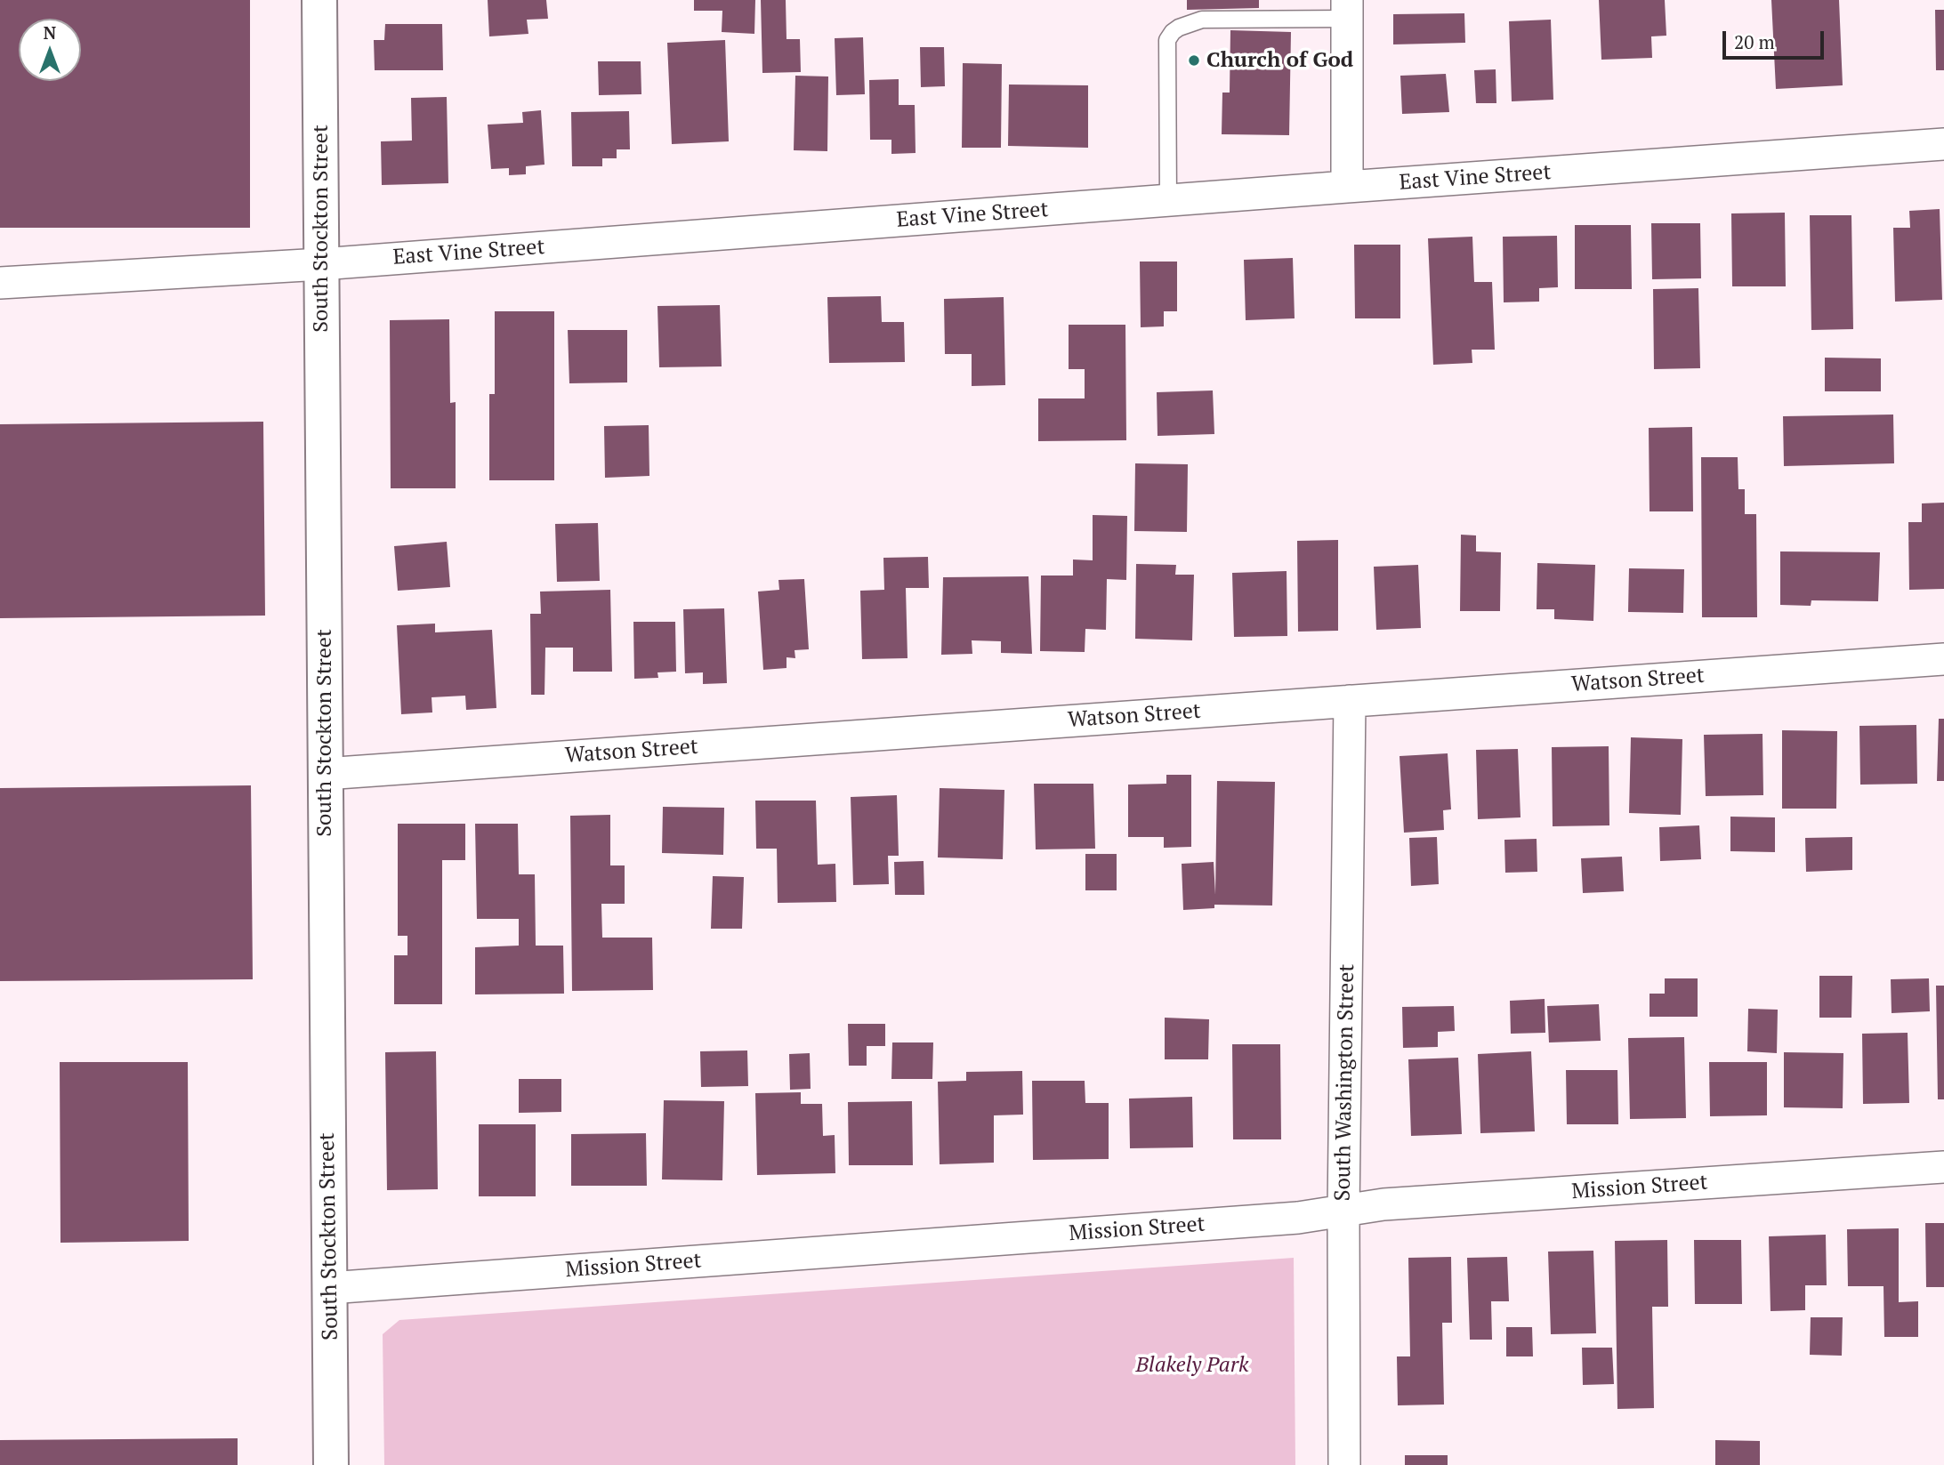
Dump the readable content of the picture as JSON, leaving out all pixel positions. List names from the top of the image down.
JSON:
{
  "streets": {
    "street": [
      "East Vine Street",
      "South Stockton Street",
      "Watson Street",
      "South Washington Street",
      "Mission Street"
    ]
  },
  "crossings": [
    ["East Vine Street", "South Stockton Street"],
    ["South Stockton Street", "Watson Street"],
    ["South Stockton Street", "Mission Street"],
    ["Watson Street", "South Washington Street"],
    ["South Washington Street", "Mission Street"]
  ],
  "parks": ["Blakely Park"],
  "places": ["Church of God"],
  "scale_bar": "20 m",
  "north": "top"
}
